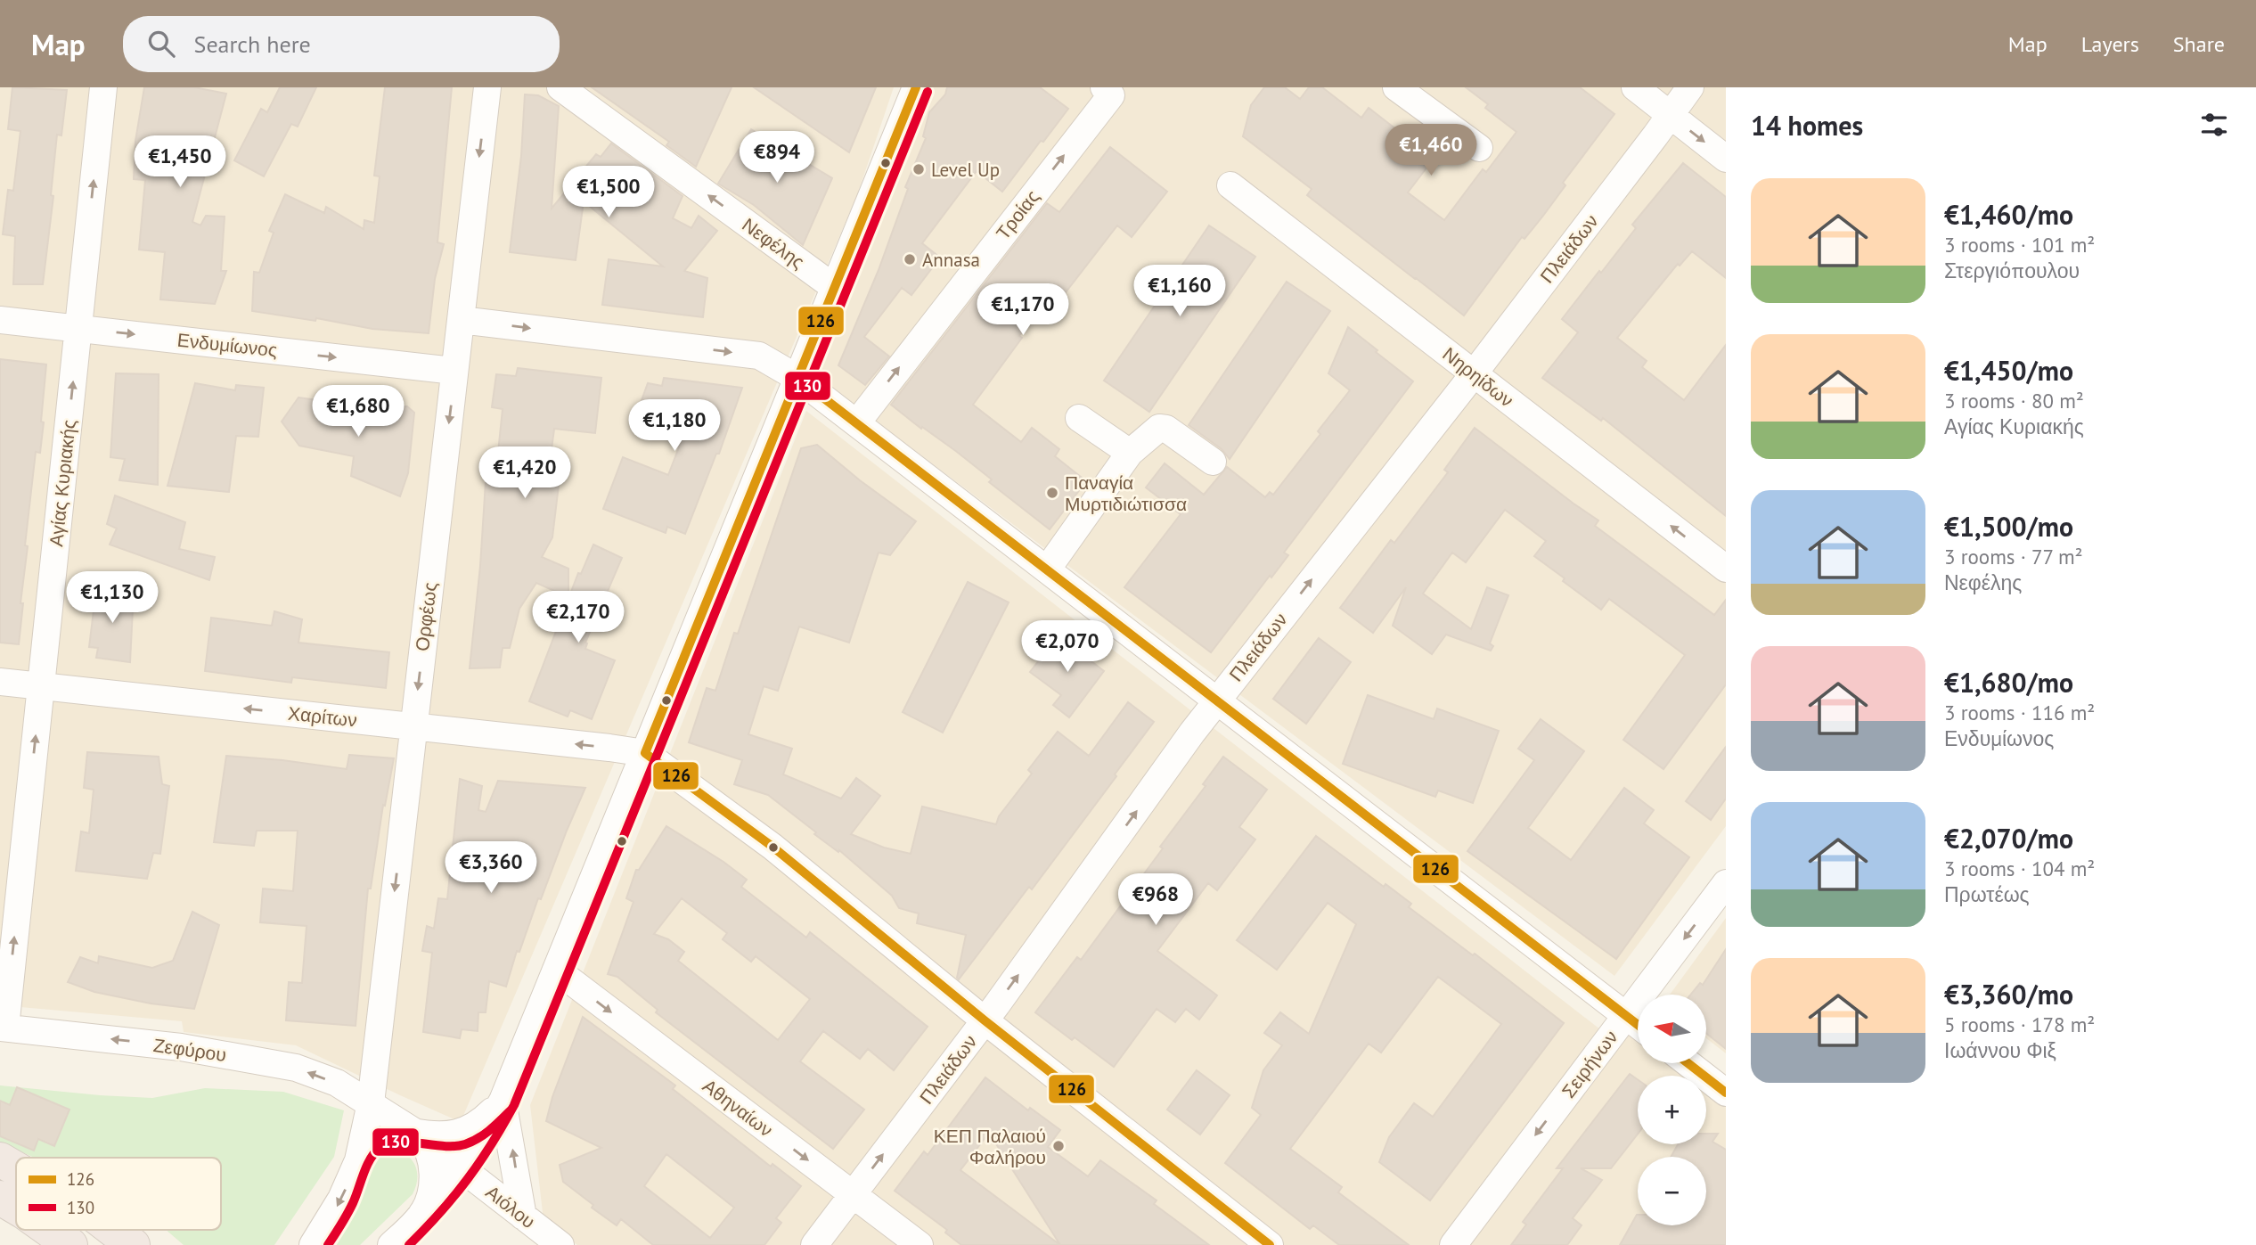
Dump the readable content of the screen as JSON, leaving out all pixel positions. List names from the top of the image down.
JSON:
{
  "streets": {
    "street": [
      "Τροίας",
      "Νεφέλης",
      "Πλειάδων",
      "Ενδυμίωνος",
      "Νηρηίδων",
      "Αγίας Κυριακής",
      "Ορφέως",
      "Χαρίτων",
      "Ζεφύρου",
      "Σειρήνων",
      "Αθηναίων",
      "Αιόλου"
    ]
  },
  "crossings": [
    ["Πλειάδων", "Νηρηίδων"],
    ["Πλειάδων", "Αθηναίων"],
    ["Ενδυμίωνος", "Αγίας Κυριακής"],
    ["Ενδυμίωνος", "Ορφέως"],
    ["Αγίας Κυριακής", "Χαρίτων"],
    ["Αγίας Κυριακής", "Ζεφύρου"],
    ["Ορφέως", "Χαρίτων"],
    ["Ορφέως", "Ζεφύρου"],
    ["Ορφέως", "Αιόλου"],
    ["Ζεφύρου", "Αιόλου"]
  ],
  "one_way": [
    "Νεφέλης",
    "Πλειάδων",
    "Ενδυμίωνος",
    "Νηρηίδων",
    "Αγίας Κυριακής",
    "Χαρίτων",
    "Ζεφύρου",
    "Σειρήνων"
  ],
  "places": [
    "Level Up",
    "Annasa",
    "Παναγία Μυρτιδιώτισσα",
    "ΚΕΠ Παλαιού Φαλήρου"
  ],
  "lines": ["transit line 126", "transit line 130"],
  "legend": ["126", "130"],
  "north": "left",
  "page": {
    "header": "Map",
    "search": "Search here",
    "nav": ["Map", "Layers", "Share"],
    "heading": "14 homes",
    "price": [
      "€1,460",
      "€894",
      "€1,450",
      "€1,500",
      "€1,160",
      "€1,170",
      "€1,680",
      "€1,180",
      "€1,420",
      "€1,130",
      "€2,170",
      "€2,070",
      "€3,360",
      "€968"
    ],
    "list": [
      {
        "name": "€1,460/mo",
        "note": "3 rooms · 101 m² · Στεργιόπουλου"
      },
      {
        "name": "€1,450/mo",
        "note": "3 rooms · 80 m² · Αγίας Κυριακής"
      },
      {
        "name": "€1,500/mo",
        "note": "3 rooms · 77 m² · Νεφέλης"
      },
      {
        "name": "€1,680/mo",
        "note": "3 rooms · 116 m² · Ενδυμίωνος"
      },
      {
        "name": "€2,070/mo",
        "note": "3 rooms · 104 m² · Πρωτέως"
      },
      {
        "name": "€3,360/mo",
        "note": "5 rooms · 178 m² · Ιωάννου Φιξ"
      }
    ],
    "map_buttons": ["+", "−"]
  }
}
